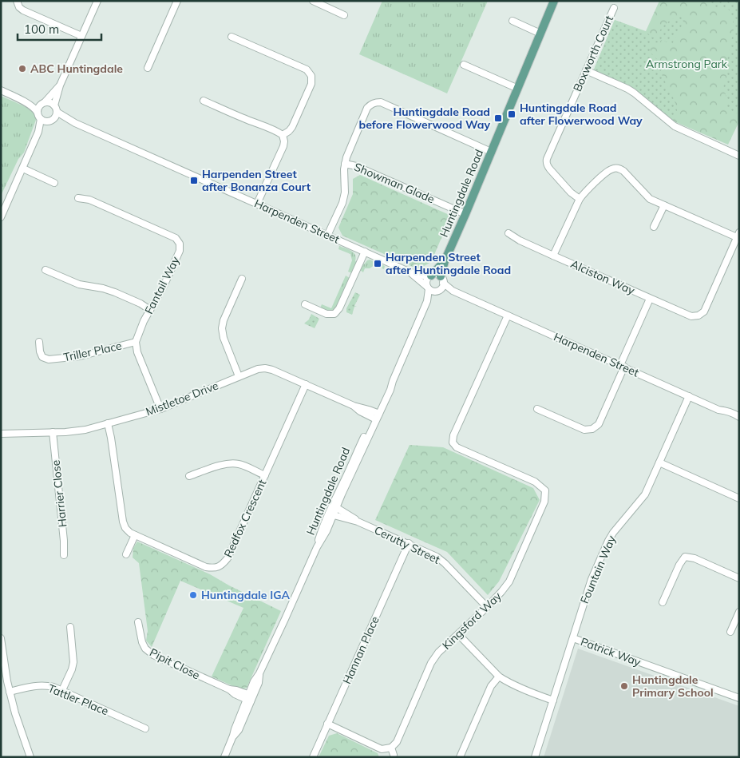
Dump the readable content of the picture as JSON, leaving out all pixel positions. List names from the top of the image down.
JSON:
{
  "streets": {
    "main road": ["Huntingdale Road"],
    "street": [
      "Boxworth Court",
      "Showman Glade",
      "Harpenden Street",
      "Alciston Way",
      "Fantail Way",
      "Triller Place",
      "Mistletoe Drive",
      "Harrier Close",
      "Redfox Crescent",
      "Cerutty Street",
      "Fountain Way",
      "Kingsford Way",
      "Hannan Place",
      "Patrick Way",
      "Pipit Close",
      "Tattler Place"
    ]
  },
  "crossings": [
    ["Showman Glade", "Huntingdale Road"],
    ["Huntingdale Road", "Harpenden Street"],
    ["Huntingdale Road", "Mistletoe Drive"],
    ["Huntingdale Road", "Cerutty Street"],
    ["Huntingdale Road", "Pipit Close"],
    ["Harpenden Street", "Fountain Way"],
    ["Harpenden Street", "Kingsford Way"],
    ["Fantail Way", "Triller Place"],
    ["Mistletoe Drive", "Harrier Close"],
    ["Mistletoe Drive", "Redfox Crescent"],
    ["Cerutty Street", "Kingsford Way"],
    ["Cerutty Street", "Hannan Place"],
    ["Fountain Way", "Patrick Way"]
  ],
  "parks": ["Armstrong Park"],
  "places": {
    "other": ["ABC Huntingdale", "Huntingdale IGA", "Huntingdale Primary School"],
    "transit": [
      "Huntingdale Road after Flowerwood Way",
      "Huntingdale Road before Flowerwood Way",
      "Harpenden Street after Bonanza Court",
      "Harpenden Street after Huntingdale Road"
    ]
  },
  "scale_bar": "100 m"
}
